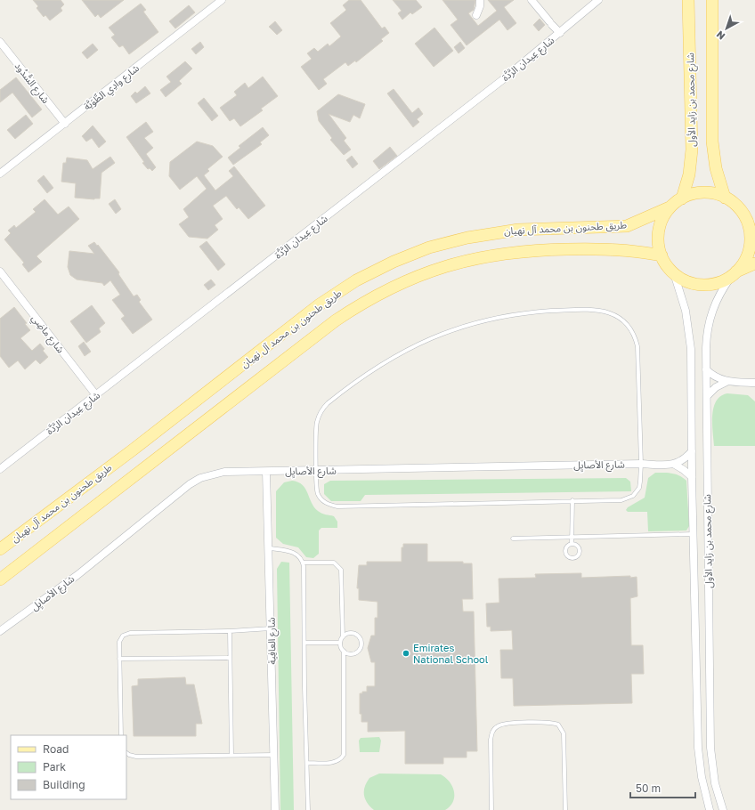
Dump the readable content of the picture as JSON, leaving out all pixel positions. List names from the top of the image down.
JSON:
{
  "streets": {
    "main road": ["شارع محمد بن زايد الأول", "طريق طحنون بن محمد آل نهيان"],
    "street": [
      "شارع عِيدان الرَّدَّة",
      "شارع السُّدُود",
      "شارع وادِي الطِّوَيَّة",
      "شارع ماضِي",
      "شارع الأصايِل",
      "شارع العافِية"
    ]
  },
  "crossings": [
    ["شارع عِيدان الرَّدَّة", "شارع ماضِي"],
    ["شارع السُّدُود", "شارع وادِي الطِّوَيَّة"],
    ["شارع محمد بن زايد الأول", "طريق طحنون بن محمد آل نهيان"],
    ["شارع الأصايِل", "شارع العافِية"]
  ],
  "places": ["Emirates National School"],
  "legend": ["Road", "Park", "Building"],
  "scale_bar": "50 m",
  "north": "bottom left"
}
